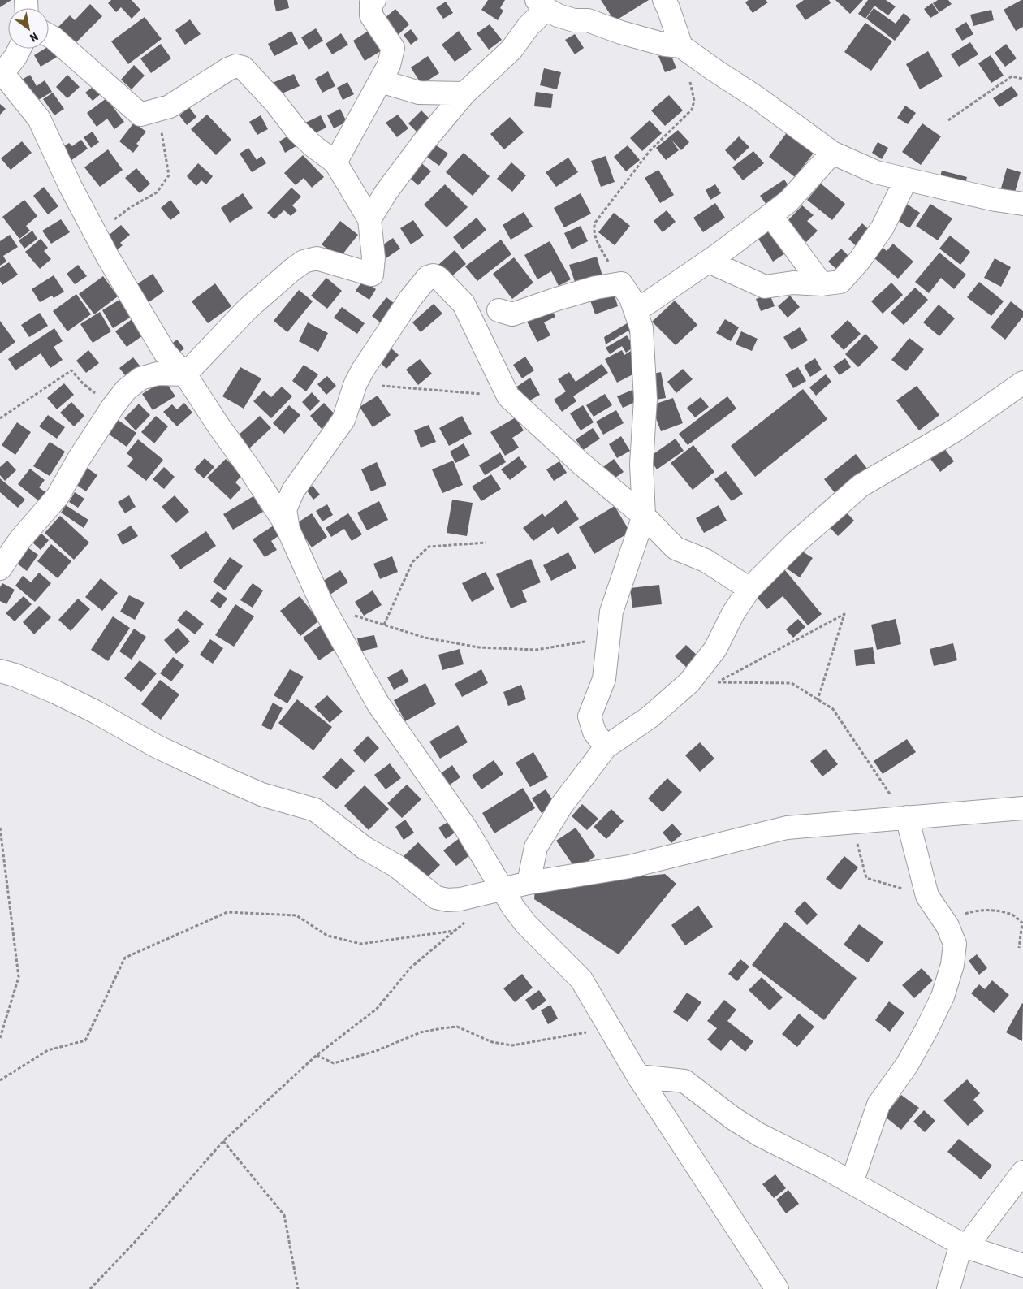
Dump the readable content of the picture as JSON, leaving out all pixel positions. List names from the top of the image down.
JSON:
{
  "north": "bottom right"
}
